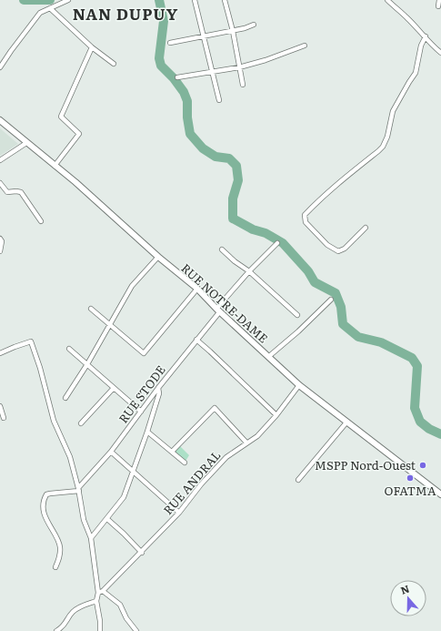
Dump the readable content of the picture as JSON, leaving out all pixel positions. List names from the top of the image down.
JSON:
{
  "streets": {
    "street": ["RUE NOTRE-DAME", "RUE STODE", "RUE ANDRAL"]
  },
  "crossings": [
    ["RUE NOTRE-DAME", "RUE STODE"],
    ["RUE NOTRE-DAME", "RUE ANDRAL"]
  ],
  "districts": ["NAN DUPUY"],
  "places": ["MSPP Nord-Ouest", "OFATMA"],
  "north": "top"
}
